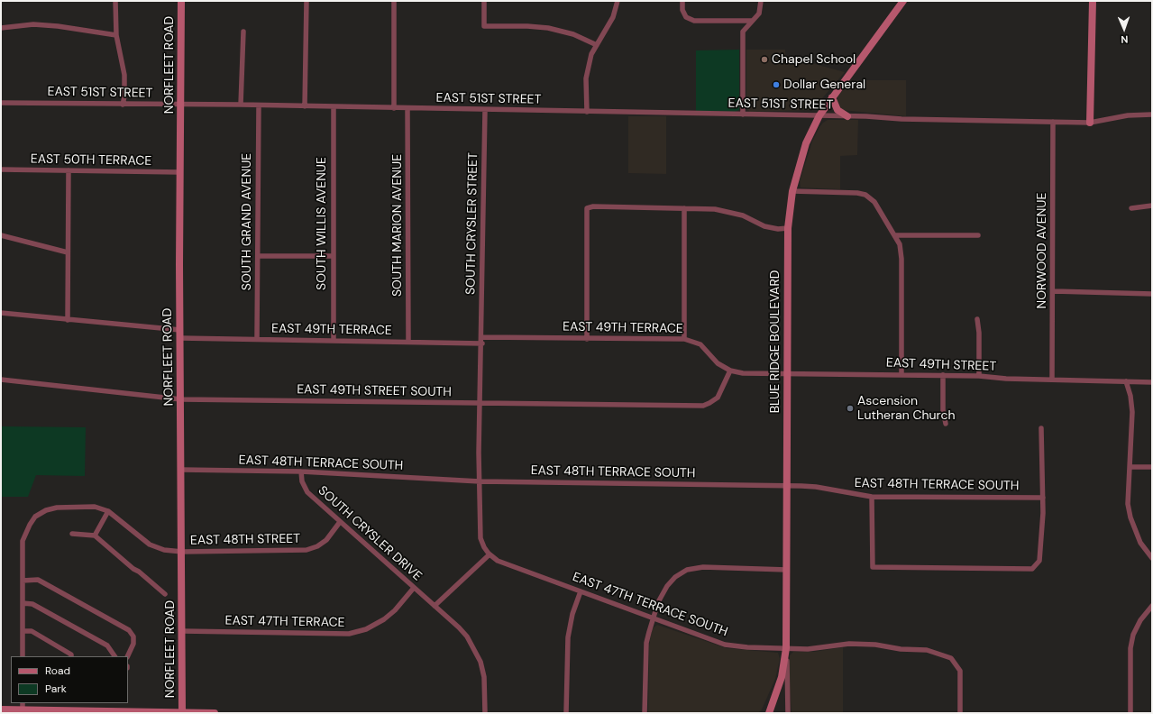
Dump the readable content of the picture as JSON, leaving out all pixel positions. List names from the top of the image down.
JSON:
{
  "streets": {
    "street": [
      "NORFLEET ROAD",
      "EAST 51ST STREET",
      "EAST 50TH TERRACE",
      "SOUTH GRAND AVENUE",
      "SOUTH WILLIS AVENUE",
      "SOUTH CRYSLER STREET",
      "SOUTH MARION AVENUE",
      "NORWOOD AVENUE",
      "EAST 49TH TERRACE",
      "BLUE RIDGE BOULEVARD",
      "EAST 49TH STREET",
      "EAST 49TH STREET SOUTH",
      "EAST 48TH TERRACE SOUTH",
      "SOUTH CRYSLER DRIVE",
      "EAST 48TH STREET",
      "EAST 47TH TERRACE SOUTH",
      "EAST 47TH TERRACE"
    ]
  },
  "crossings": [
    ["NORFLEET ROAD", "EAST 51ST STREET"],
    ["NORFLEET ROAD", "EAST 50TH TERRACE"],
    ["NORFLEET ROAD", "EAST 49TH TERRACE"],
    ["NORFLEET ROAD", "EAST 49TH STREET SOUTH"],
    ["NORFLEET ROAD", "EAST 48TH TERRACE SOUTH"],
    ["NORFLEET ROAD", "EAST 48TH STREET"],
    ["NORFLEET ROAD", "EAST 47TH TERRACE"],
    ["EAST 51ST STREET", "SOUTH GRAND AVENUE"],
    ["EAST 51ST STREET", "SOUTH WILLIS AVENUE"],
    ["EAST 51ST STREET", "SOUTH CRYSLER STREET"],
    ["EAST 51ST STREET", "SOUTH MARION AVENUE"],
    ["EAST 51ST STREET", "NORWOOD AVENUE"],
    ["EAST 51ST STREET", "BLUE RIDGE BOULEVARD"],
    ["SOUTH GRAND AVENUE", "EAST 49TH TERRACE"],
    ["SOUTH WILLIS AVENUE", "EAST 49TH TERRACE"],
    ["SOUTH CRYSLER STREET", "EAST 49TH TERRACE"],
    ["SOUTH MARION AVENUE", "EAST 49TH TERRACE"],
    ["NORWOOD AVENUE", "EAST 49TH STREET"],
    ["EAST 49TH TERRACE", "EAST 49TH STREET"],
    ["EAST 49TH TERRACE", "EAST 49TH STREET SOUTH"],
    ["BLUE RIDGE BOULEVARD", "EAST 49TH STREET"],
    ["BLUE RIDGE BOULEVARD", "EAST 48TH TERRACE SOUTH"],
    ["BLUE RIDGE BOULEVARD", "EAST 47TH TERRACE SOUTH"],
    ["EAST 49TH STREET", "EAST 49TH STREET SOUTH"],
    ["EAST 48TH TERRACE SOUTH", "SOUTH CRYSLER DRIVE"],
    ["SOUTH CRYSLER DRIVE", "EAST 48TH STREET"],
    ["SOUTH CRYSLER DRIVE", "EAST 47TH TERRACE"]
  ],
  "places": ["Chapel School", "Dollar General", "Ascension Lutheran Church"],
  "legend": ["Road", "Park"],
  "north": "bottom"
}
